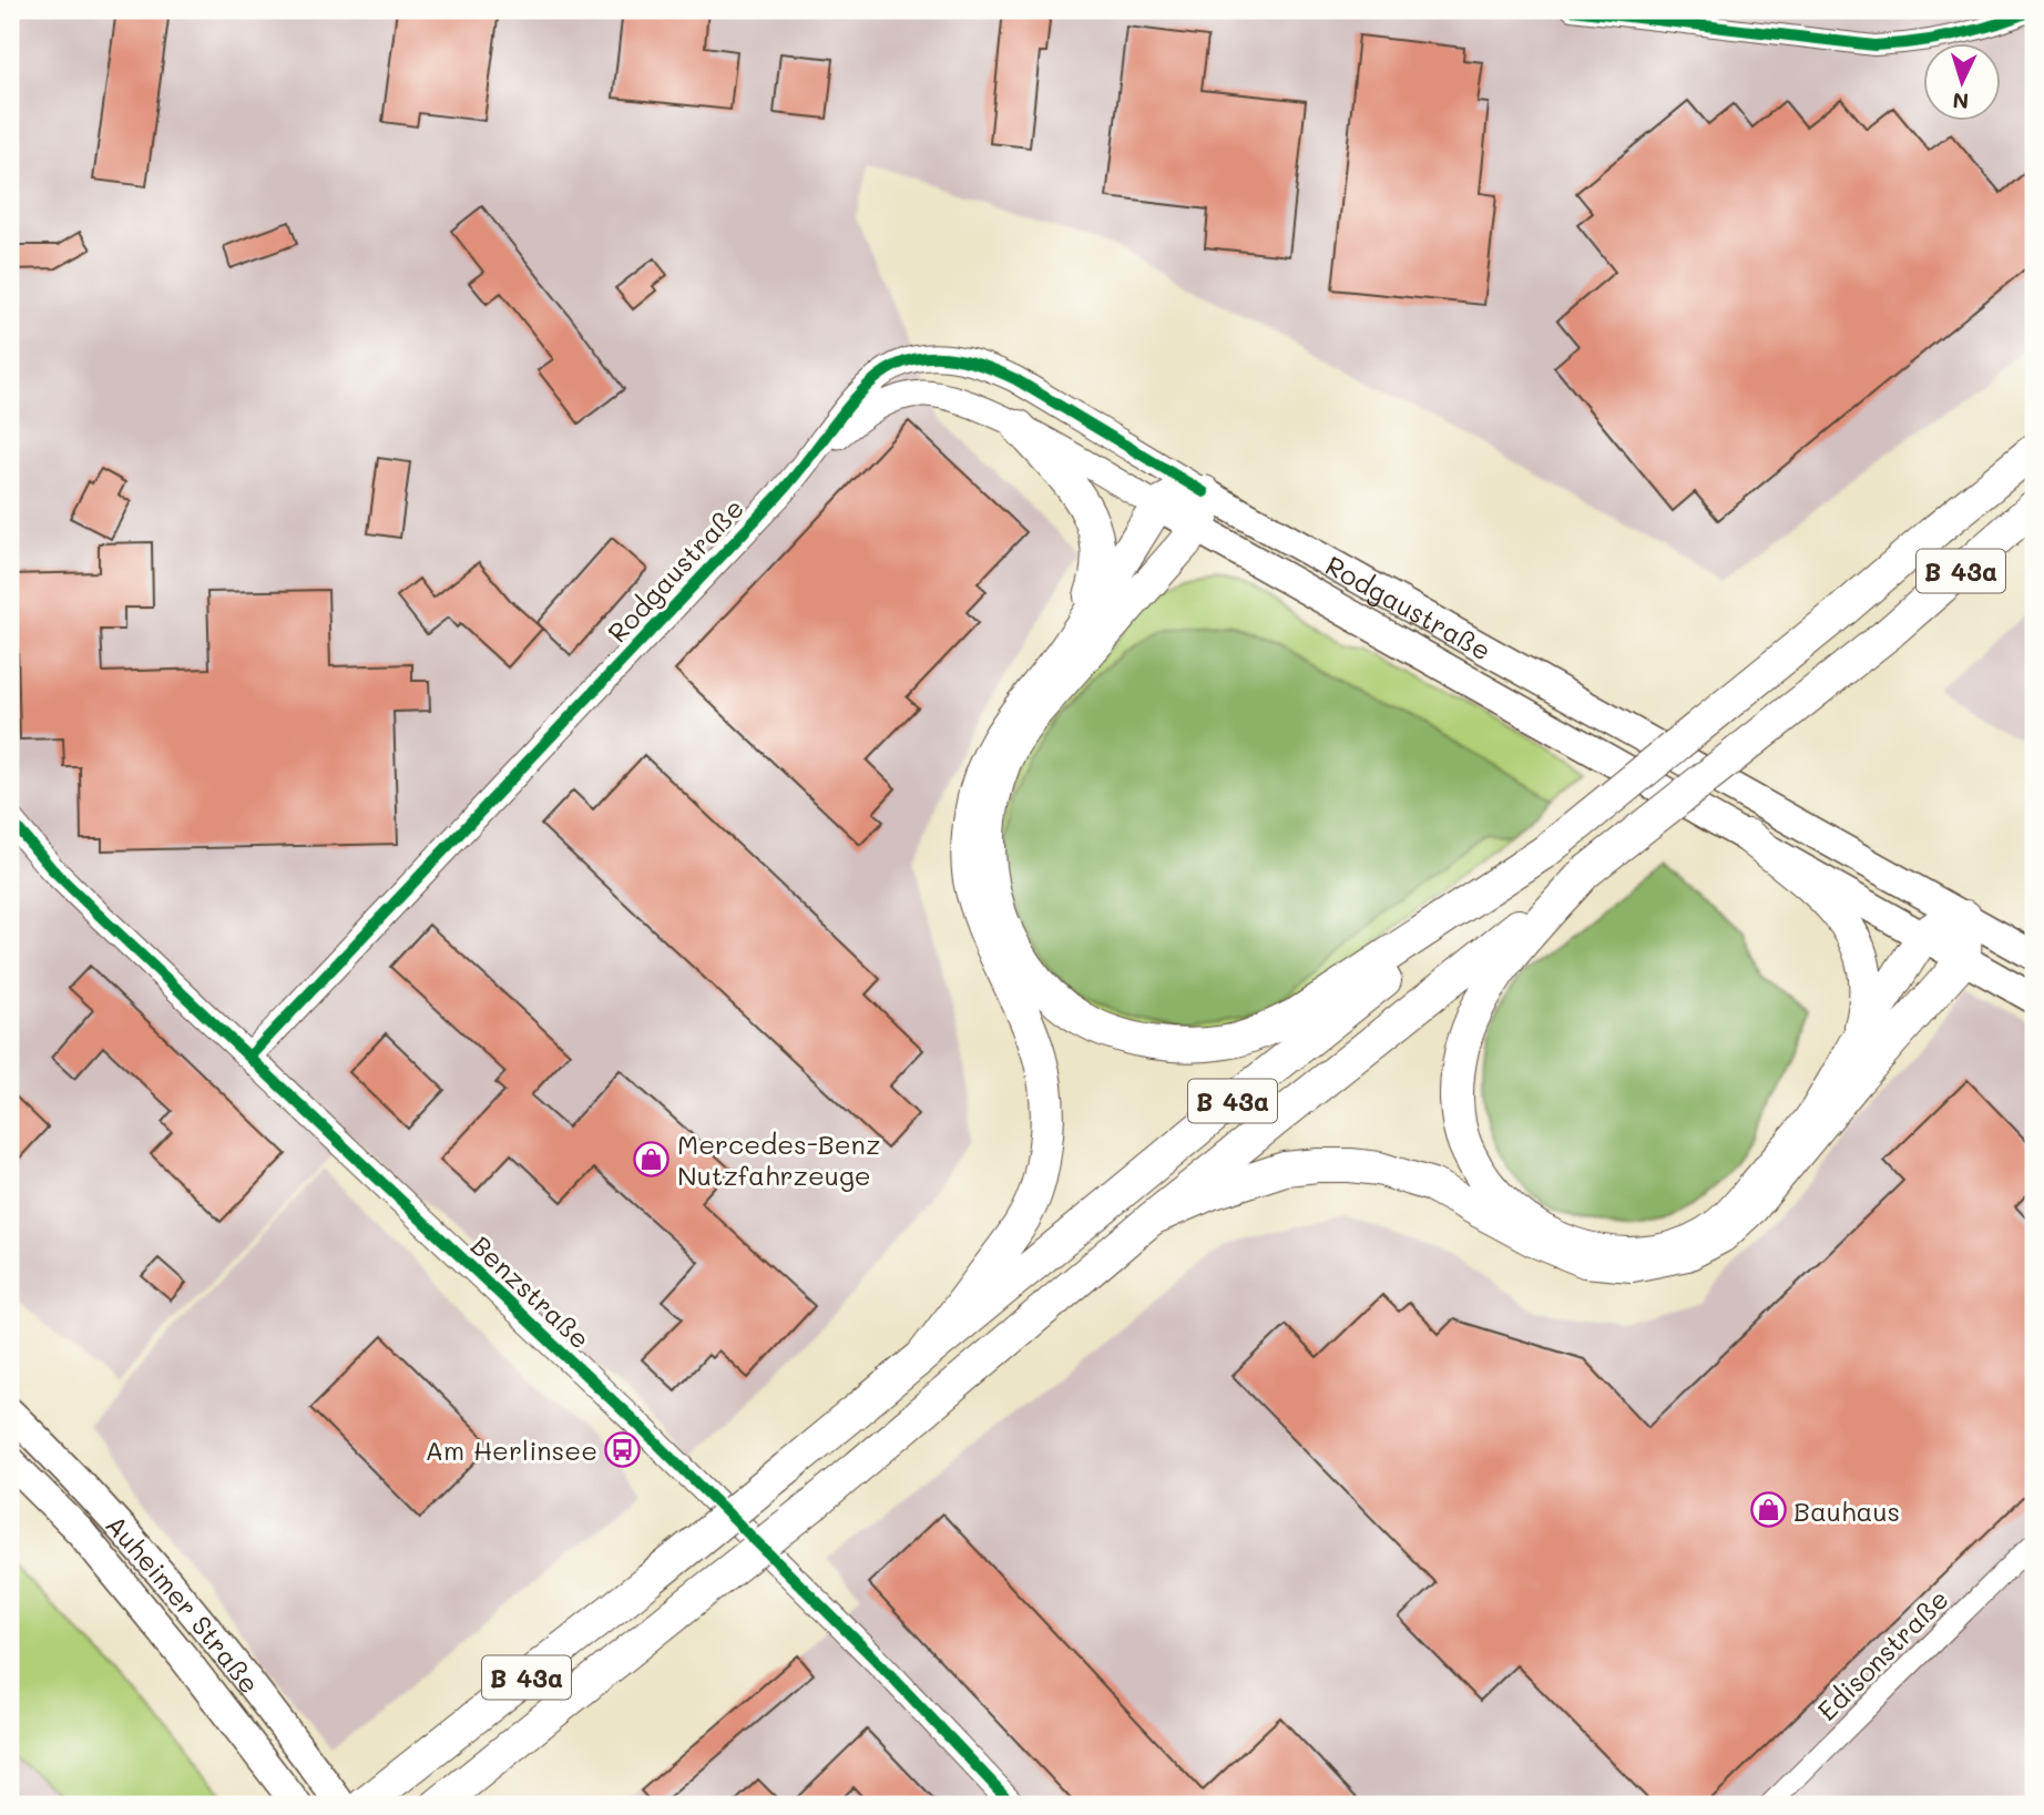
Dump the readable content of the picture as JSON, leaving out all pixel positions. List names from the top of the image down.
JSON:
{
  "streets": {
    "highway": ["B 43a"],
    "main road": ["Rodgaustraße", "Auheimer Straße"],
    "street": ["Benzstraße", "Edisonstraße"]
  },
  "crossings": [
    ["Rodgaustraße", "Benzstraße"]
  ],
  "places": {
    "shop": ["Mercedes-Benz Nutzfahrzeuge", "Bauhaus"],
    "bus stop": ["Am Herlinsee"]
  },
  "north": "bottom"
}
